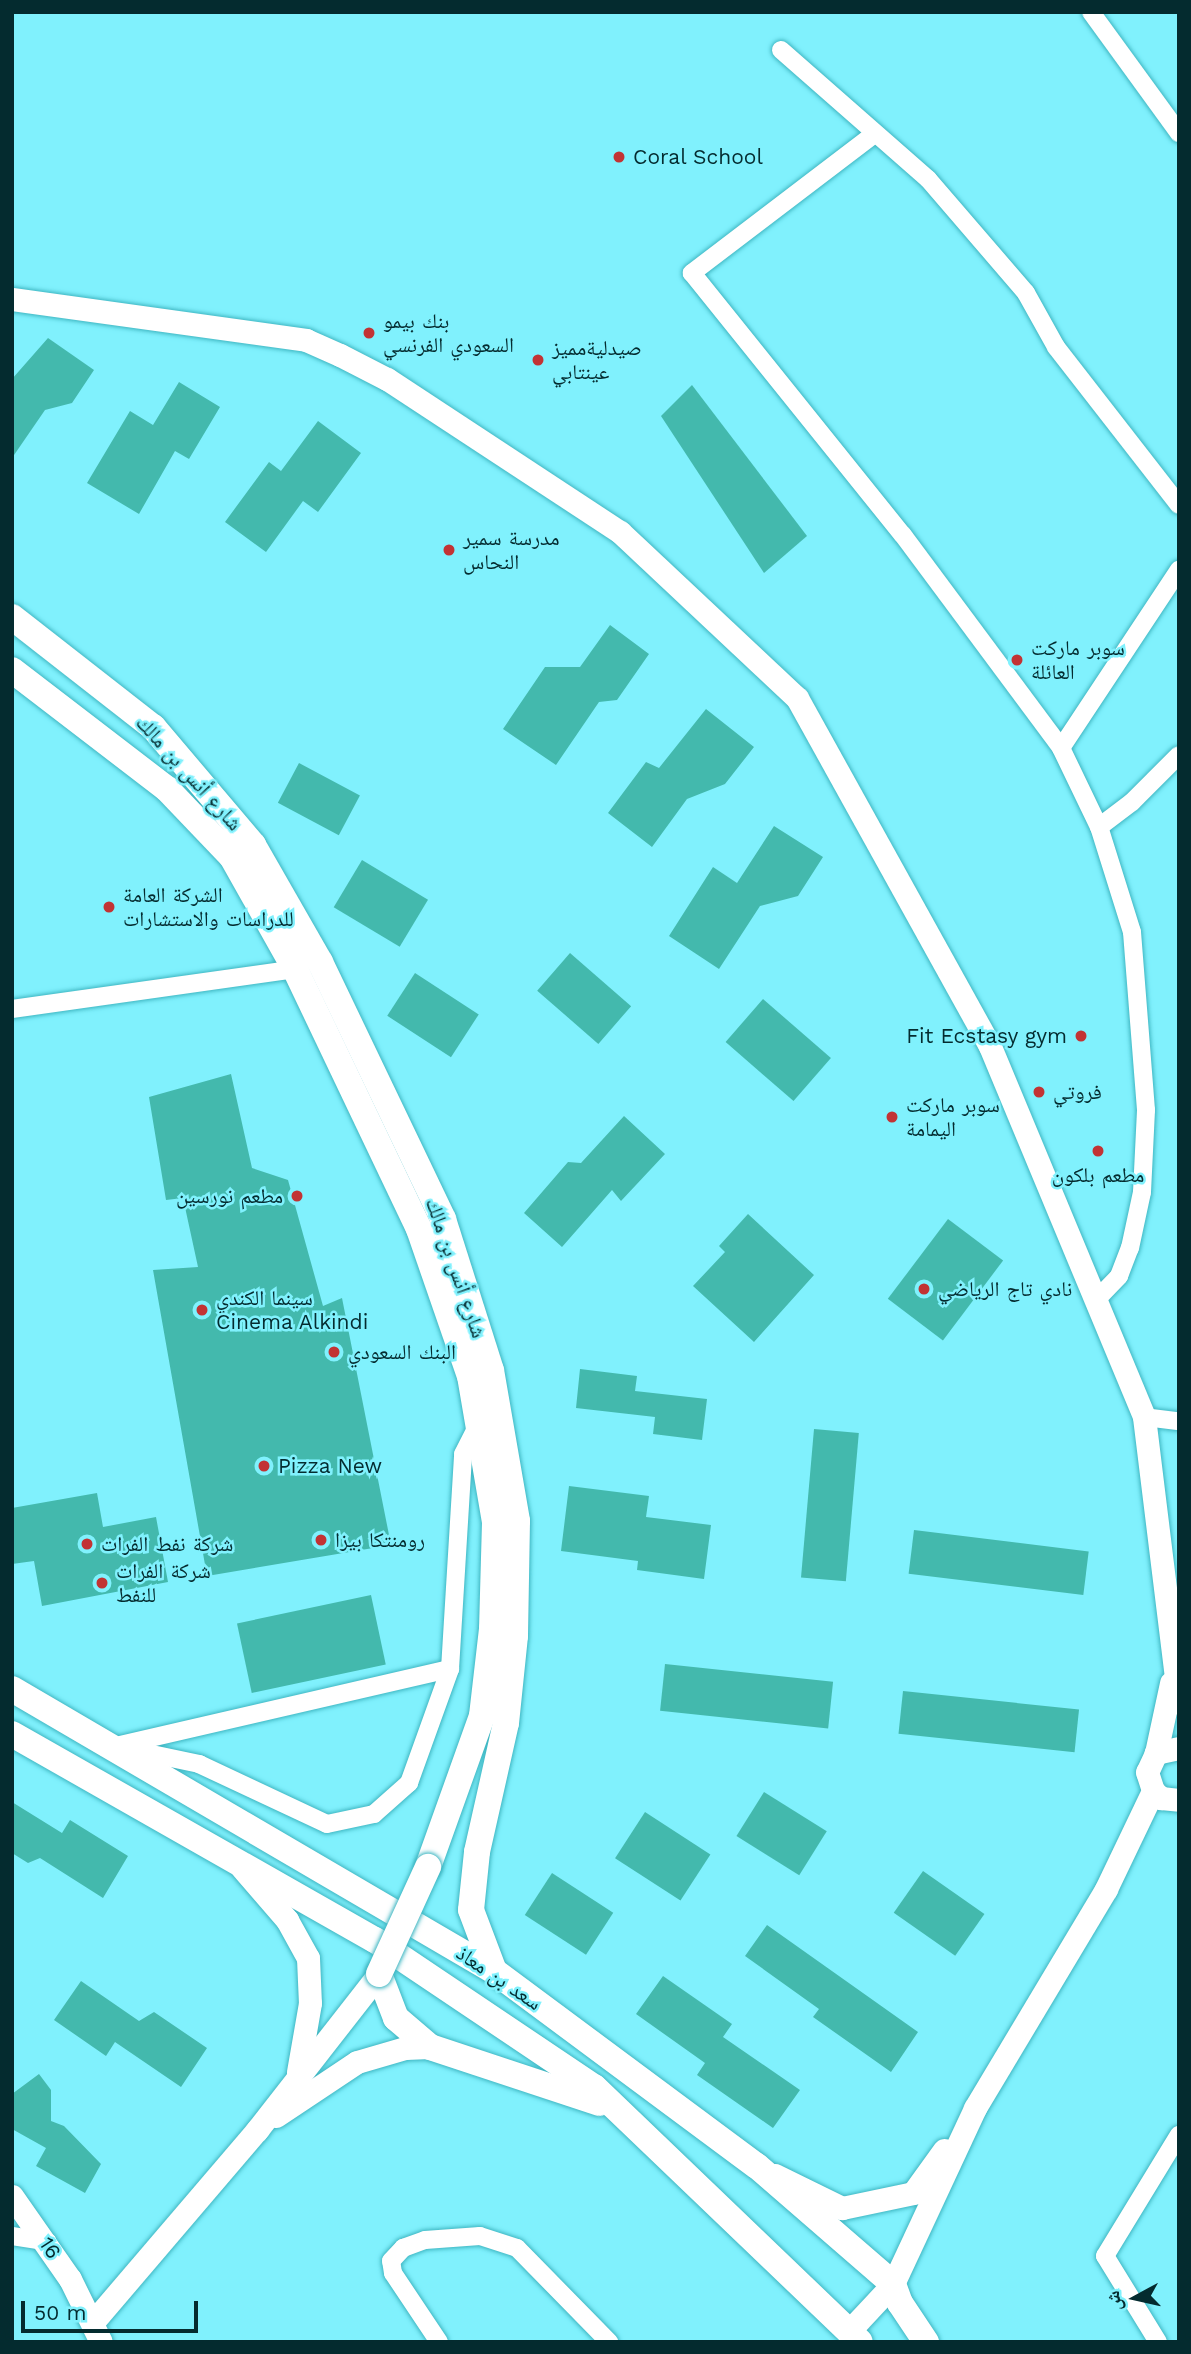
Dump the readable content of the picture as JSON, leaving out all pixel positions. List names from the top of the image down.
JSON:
{
  "streets": {
    "main road": ["شارع أنس بن مالك", "سعد بن معاذ"],
    "street": ["16"]
  },
  "crossings": [
    ["شارع أنس بن مالك", "سعد بن معاذ"]
  ],
  "places": [
    "Coral School",
    "بنك بيمو السعودي الفرنسي",
    "صيدليةمميز عينتابي",
    "مدرسة سمير النحاس",
    "سوبر ماركت العائلة",
    "الشركة العامة للدراسات والاستشارات",
    "Fit Ecstasy gym",
    "فروتي",
    "سوبر ماركت اليمامة",
    "مطعم بلكون",
    "مطعم نورسين",
    "نادي تاج الرياضي",
    "سينما الكندي Cinema Alkindi",
    "البنك السعودي",
    "Pizza New",
    "رومنتكا بيزا",
    "شركة نفط الفرات",
    "شركة الفرات للنفط"
  ],
  "scale_bar": "50 m",
  "north": "left"
}
